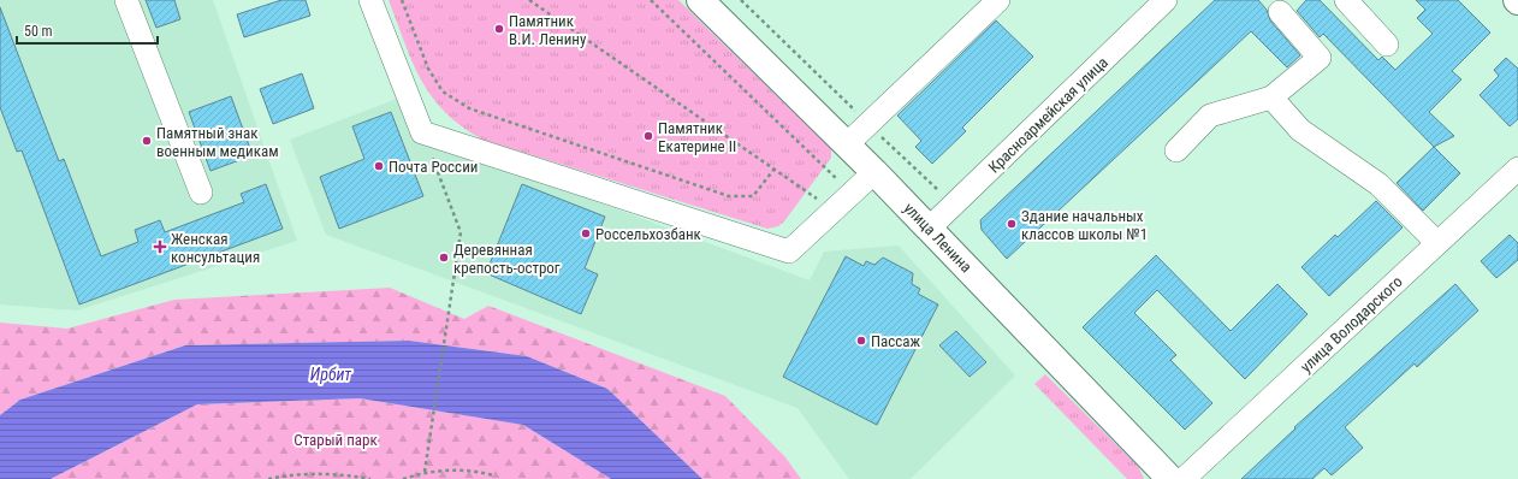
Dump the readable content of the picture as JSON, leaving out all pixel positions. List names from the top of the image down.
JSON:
{
  "streets": {
    "main road": ["улица Ленина"],
    "street": ["Красноармейская улица", "улица Володарского"]
  },
  "crossings": [
    ["Красноармейская улица", "улица Ленина"]
  ],
  "water": ["Ирбит"],
  "parks": ["Старый парк"],
  "places": {
    "other": [
      "Памятник В.И. Ленину",
      "Памятник Екатерине II",
      "Памятный знак военным медикам",
      "Почта России",
      "Здание начальных классов школы №1",
      "Россельхозбанк",
      "Деревянная крепость-острог",
      "Пассаж"
    ],
    "health": ["Женская консультация"]
  },
  "scale_bar": "50 m"
}
